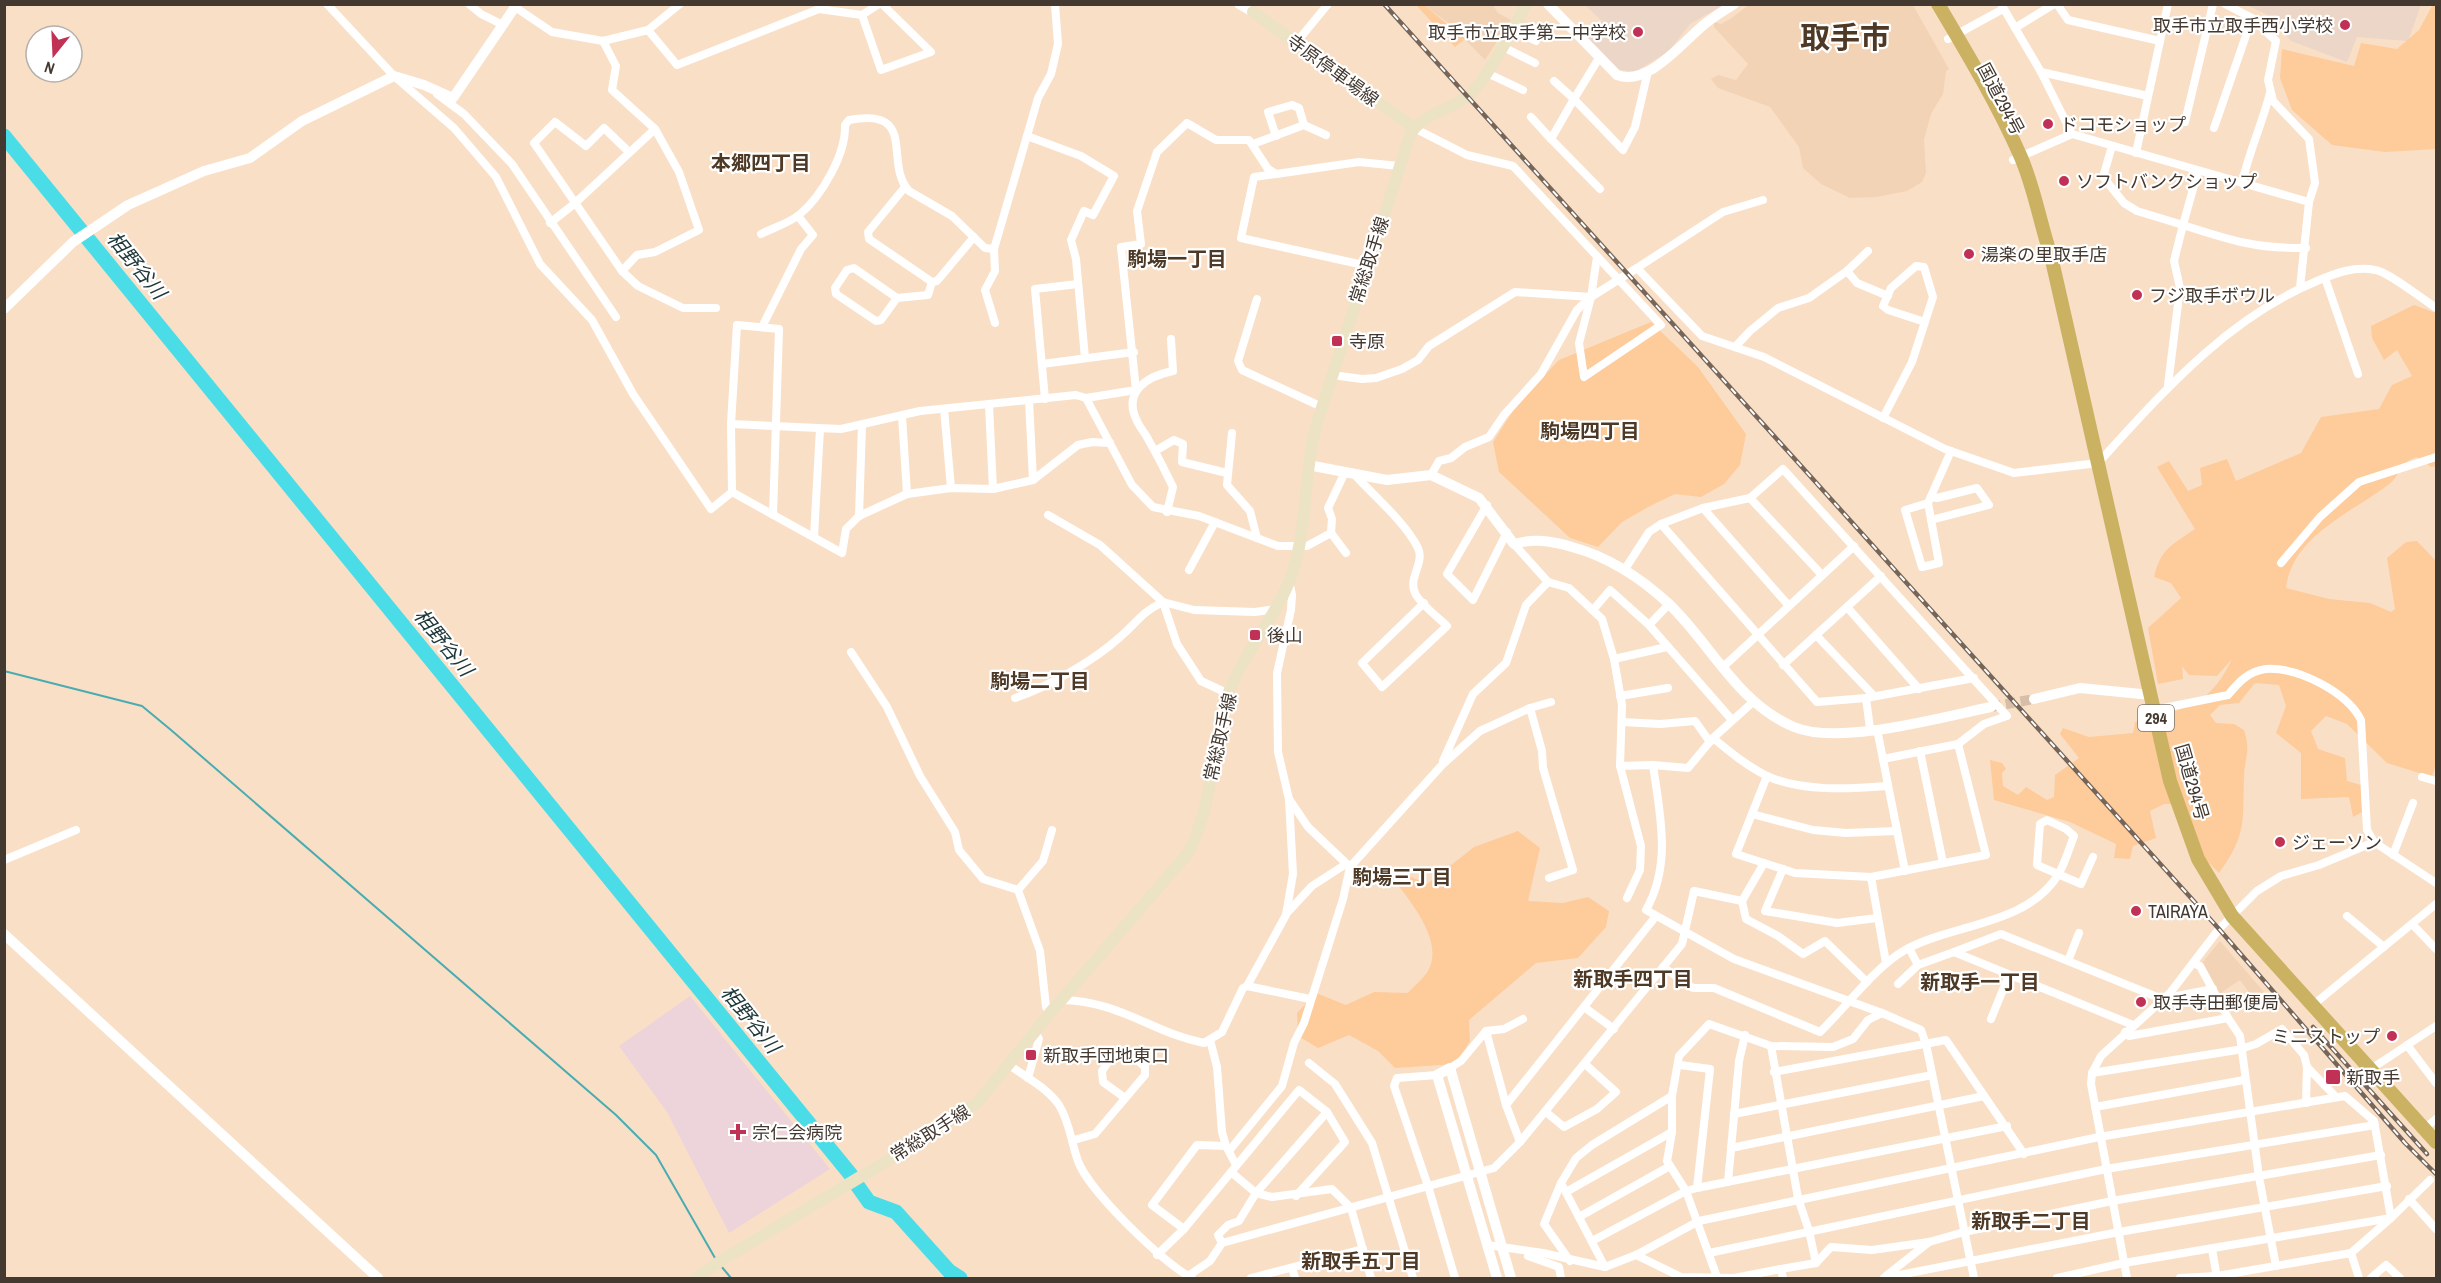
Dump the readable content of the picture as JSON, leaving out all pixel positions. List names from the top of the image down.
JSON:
{
  "streets": {
    "highway": ["国道294号", "294"],
    "main road": ["寺原停車場線", "常総取手線"]
  },
  "crossings": [
    ["寺原停車場線", "常総取手線"]
  ],
  "districts": [
    "取手市",
    "本郷四丁目",
    "駒場一丁目",
    "駒場四丁目",
    "駒場二丁目",
    "駒場三丁目",
    "新取手四丁目",
    "新取手一丁目",
    "新取手二丁目",
    "新取手五丁目"
  ],
  "water": ["相野谷川"],
  "places": {
    "other": [
      "取手市立取手西小学校",
      "取手市立取手第二中学校",
      "ドコモショップ",
      "ソフトバンクショップ",
      "湯楽の里取手店",
      "フジ取手ボウル",
      "ジェーソン",
      "TAIRAYA",
      "取手寺田郵便局",
      "ミニストップ"
    ],
    "transit": [
      "寺原",
      "後山",
      "新取手団地東口",
      "新取手"
    ],
    "health": ["宗仁会病院"]
  },
  "north": "bottom"
}
